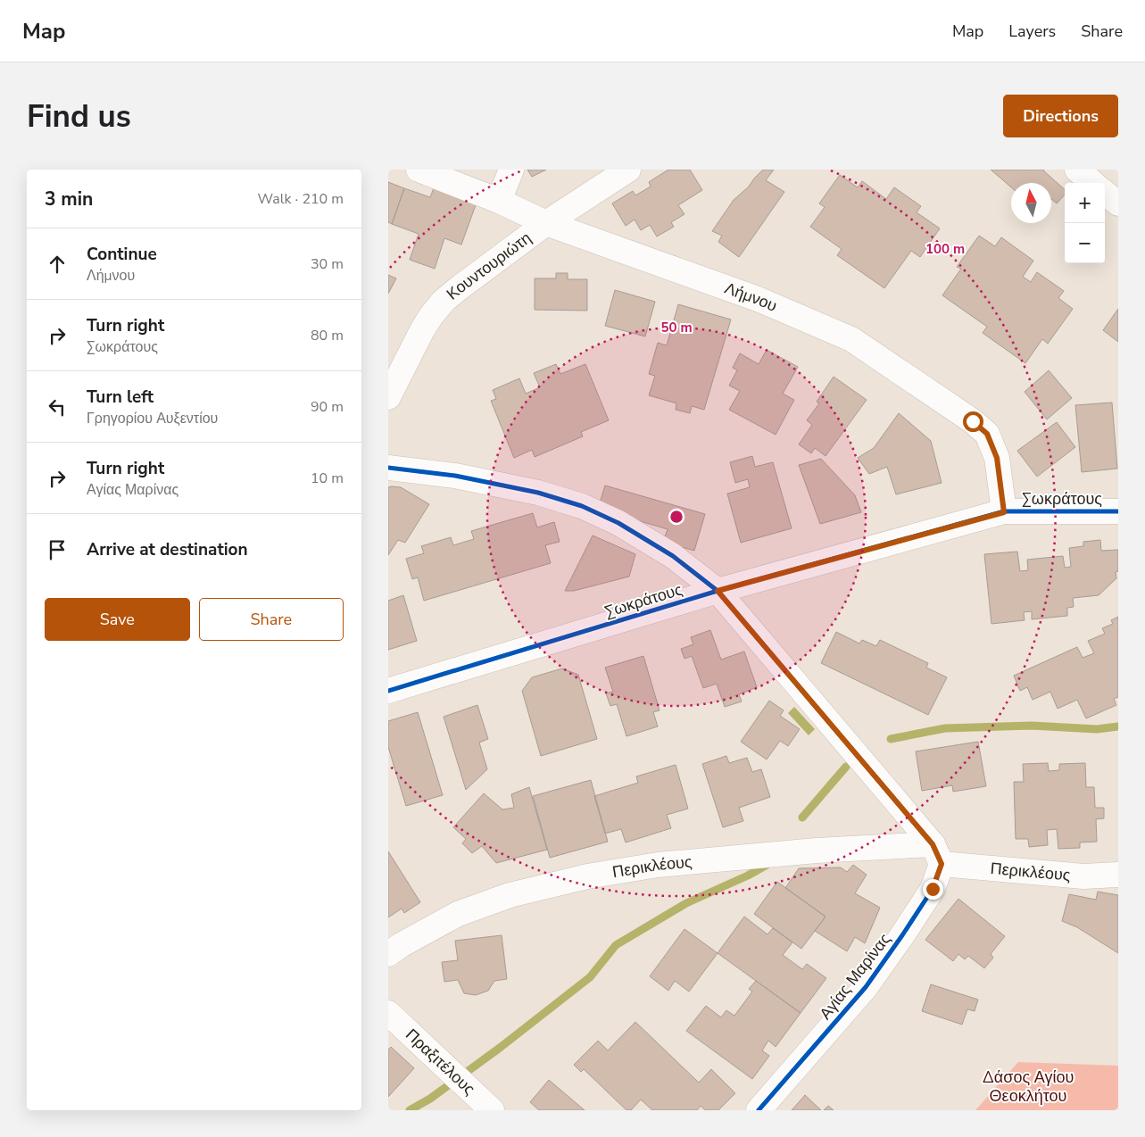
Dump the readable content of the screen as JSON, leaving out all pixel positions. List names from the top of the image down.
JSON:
{
  "streets": {
    "street": [
      "Κουντουριώτη",
      "Λήμνου",
      "Σωκράτους",
      "Περικλέους",
      "Αγίας Μαρίνας",
      "Πραξιτέλους"
    ]
  },
  "crossings": [
    ["Κουντουριώτη", "Λήμνου"],
    ["Λήμνου", "Σωκράτους"],
    ["Περικλέους", "Αγίας Μαρίνας"]
  ],
  "parks": ["Δάσος Αγίου Θεοκλήτου"],
  "north": "top",
  "page": {
    "header": "Map",
    "nav": ["Map", "Layers", "Share"],
    "buttons": [
      "Directions",
      ["Save", "Share"]
    ],
    "title": "Find us",
    "heading": ["3 min", "Walk · 210 m"],
    "map_buttons": ["+", "−"],
    "list": [
      ["Continue", "Λήμνου", "30 m"],
      ["Turn right", "Σωκράτους", "80 m"],
      ["Turn left", "Γρηγορίου Αυξεντίου", "90 m"],
      ["Turn right", "Αγίας Μαρίνας", "10 m"],
      "Arrive at destination"
    ]
  },
  "rings": ["100 m", "50 m"]
}
